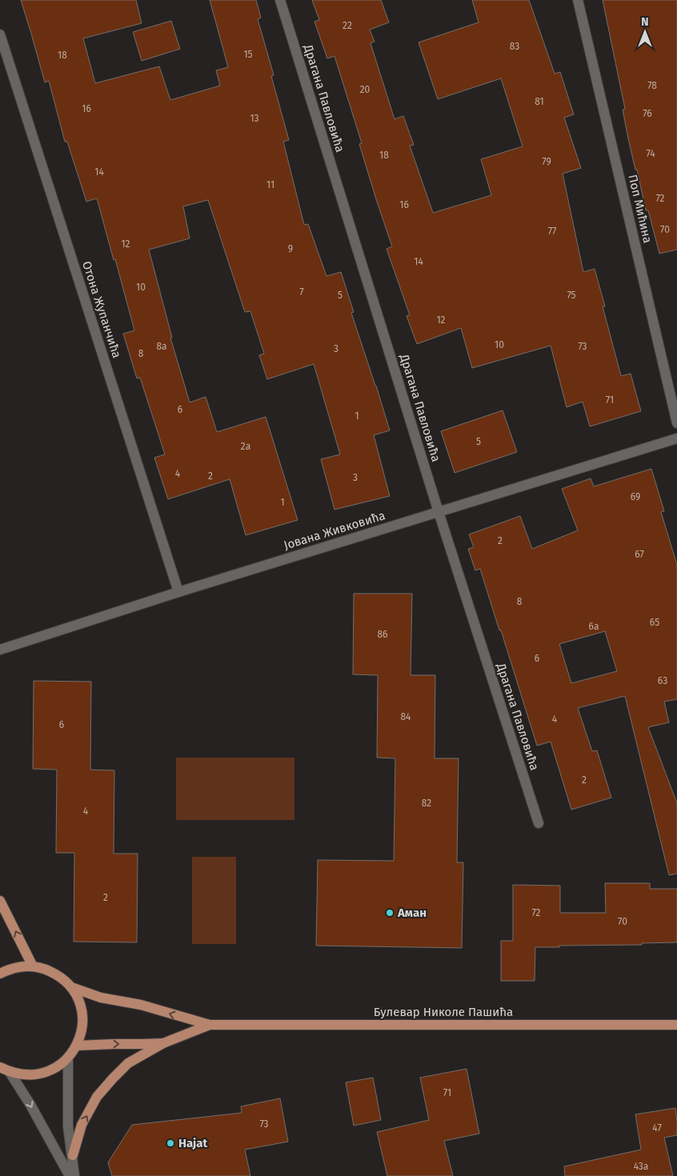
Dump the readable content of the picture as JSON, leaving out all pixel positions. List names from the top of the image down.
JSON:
{
  "streets": {
    "main road": ["Булевар Николе Пашића"],
    "street": [
      "Драгана Павловића",
      "Поп Мићина",
      "Отона Жупанчића",
      "Јована Живковића"
    ]
  },
  "crossings": [
    ["Драгана Павловића", "Јована Живковића"],
    ["Отона Жупанчића", "Јована Живковића"]
  ],
  "places": ["Аман", "Hajat"],
  "house_numbers": [
    "22",
    "83",
    "15",
    "18",
    "78",
    "20",
    "81",
    "16",
    "76",
    "13",
    "74",
    "18",
    "79",
    "14",
    "11",
    "72",
    "16",
    "70",
    "77",
    "12",
    "9",
    "14",
    "10",
    "7",
    "5",
    "75",
    "12",
    "10",
    "8a",
    "73",
    "3",
    "8",
    "71",
    "6",
    "1",
    "5",
    "2a",
    "4",
    "2",
    "3",
    "69",
    "1",
    "2",
    "67",
    "8",
    "65",
    "6a",
    "86",
    "6",
    "63",
    "84",
    "4",
    "6",
    "2",
    "82",
    "4",
    "2",
    "72",
    "70",
    "71",
    "73",
    "47",
    "43a"
  ],
  "north": "top"
}
